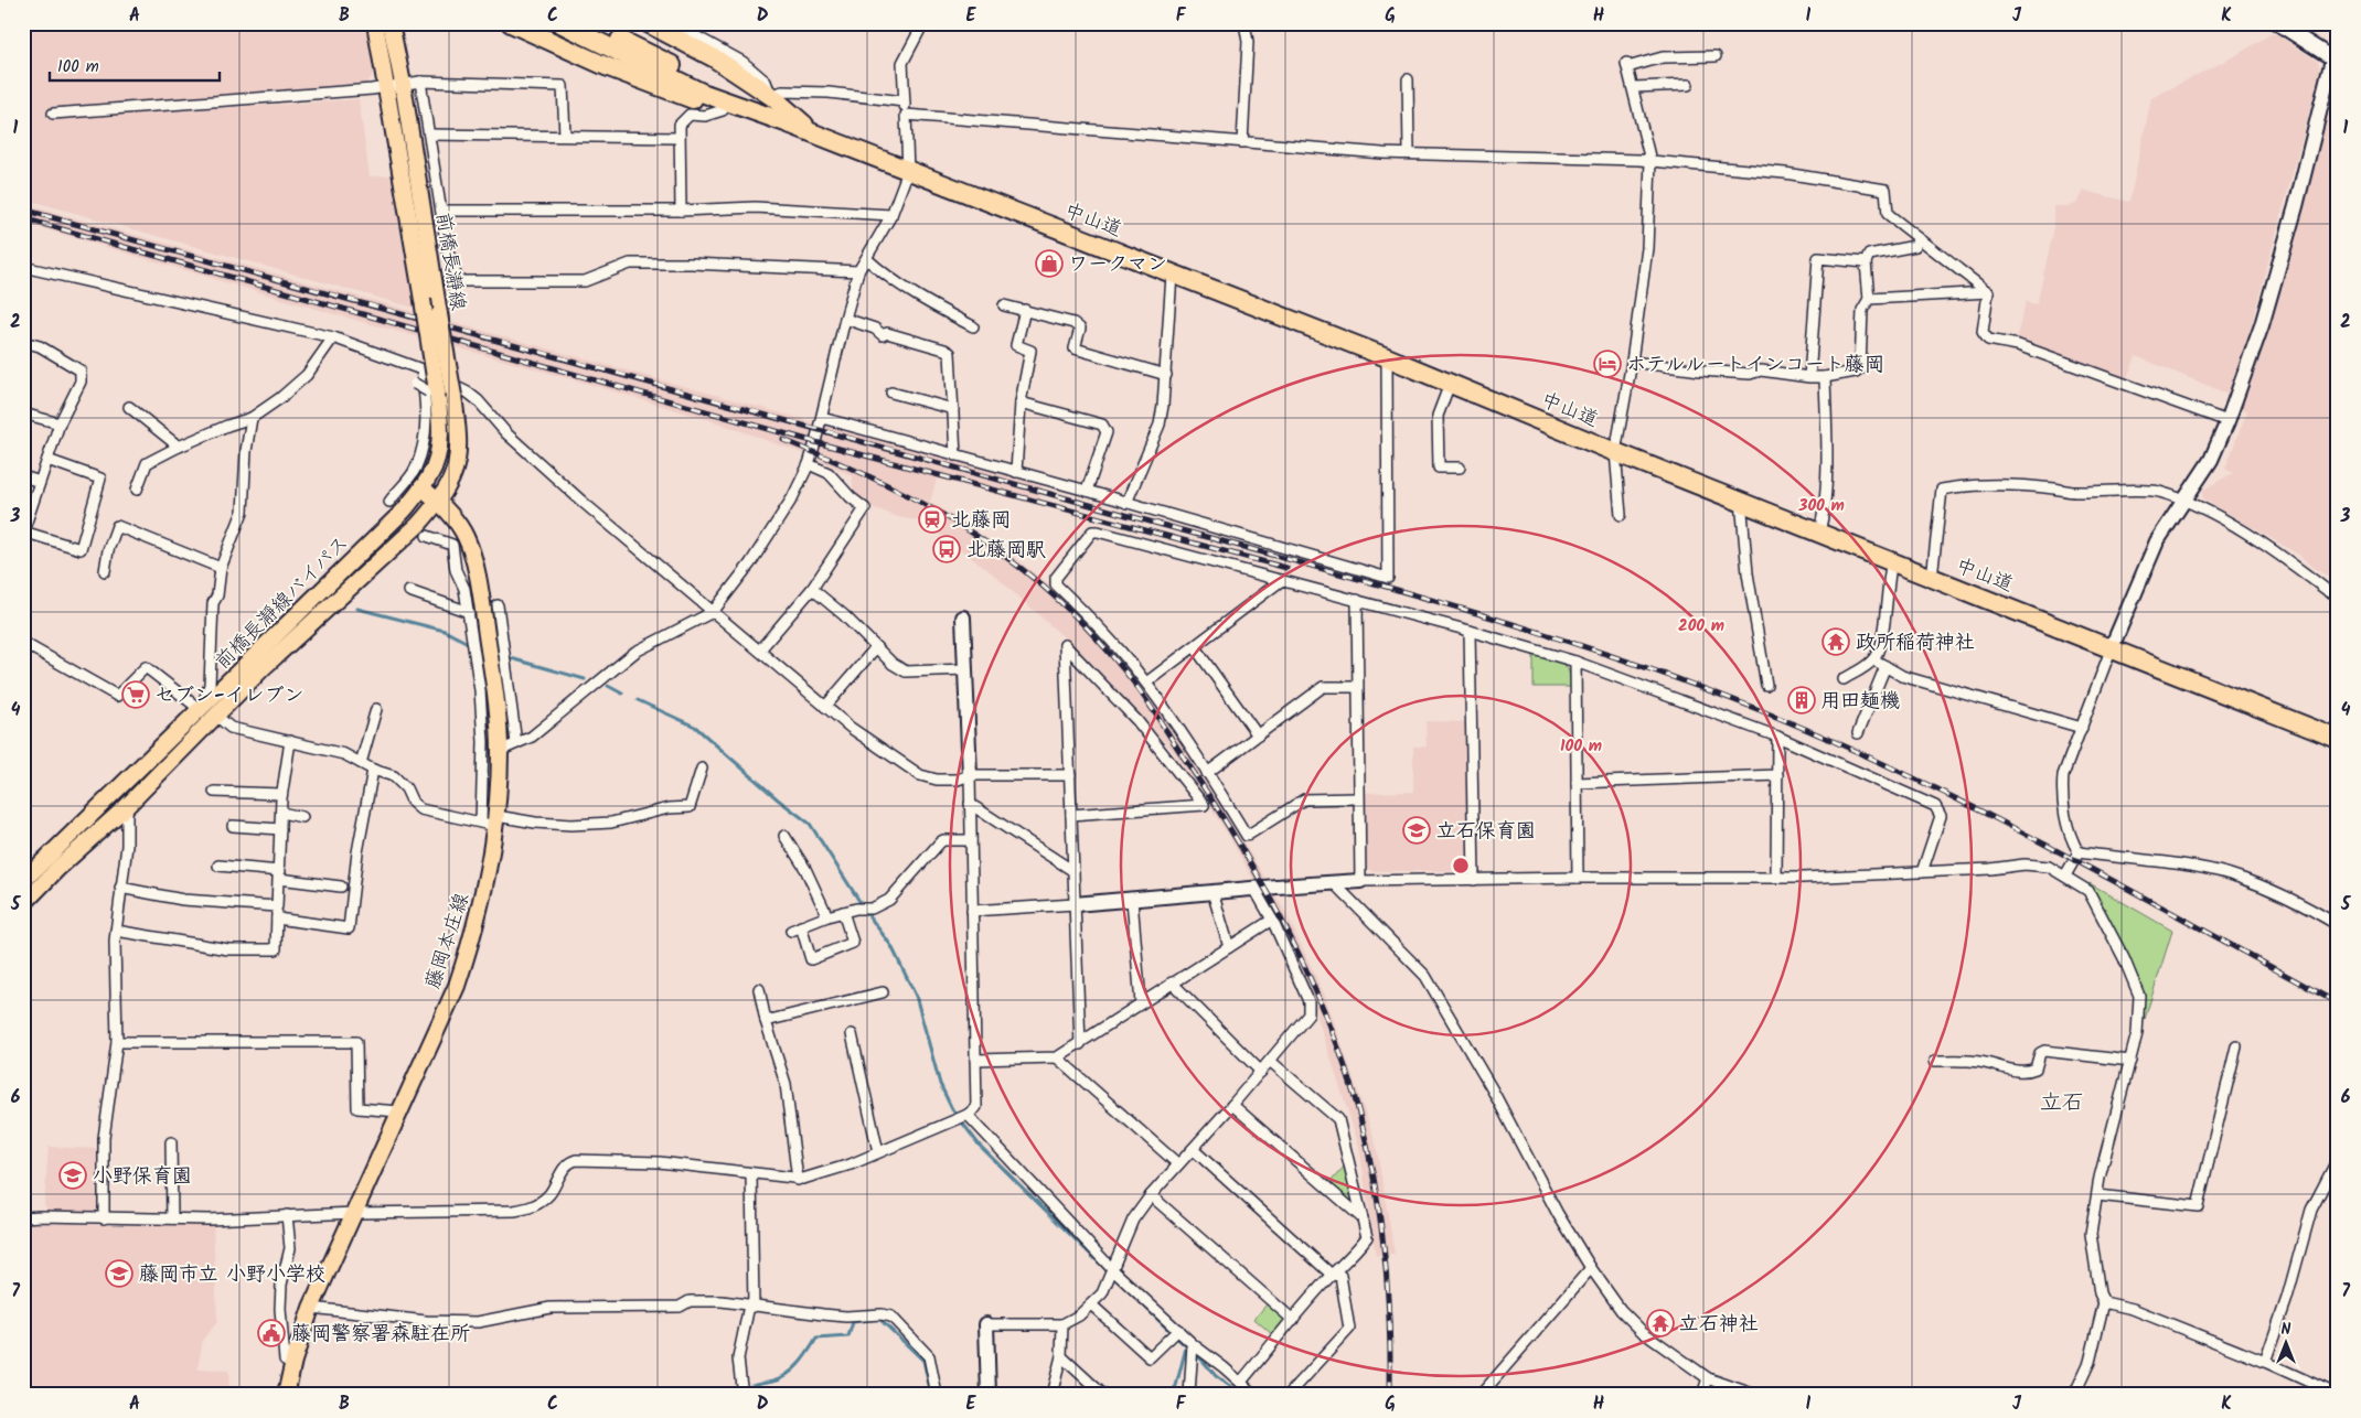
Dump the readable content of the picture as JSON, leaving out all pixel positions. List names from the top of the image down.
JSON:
{
  "streets": {
    "highway": ["中山道"],
    "main road": ["前橋長瀞線", "前橋長瀞線バイパス", "藤岡本庄線"]
  },
  "crossings": [
    ["前橋長瀞線", "前橋長瀞線バイパス"],
    ["前橋長瀞線", "藤岡本庄線"],
    ["前橋長瀞線バイパス", "藤岡本庄線"]
  ],
  "districts": ["立石"],
  "places": {
    "shop": ["ワークマン"],
    "hotel": ["ホテルルートインコート藤岡"],
    "station": ["北藤岡"],
    "bus stop": ["北藤岡駅"],
    "temple": ["政所稲荷神社", "立石神社"],
    "supermarket": ["セブン-イレブン"],
    "building": ["用田麺機"],
    "school or university": ["立石保育園", "小野保育園", "藤岡市立 小野小学校"],
    "public building": ["藤岡警察署森駐在所"]
  },
  "scale_bar": "100 m",
  "north": "top",
  "grid": {
    "columns": [
      "A",
      "B",
      "C",
      "D",
      "E",
      "F",
      "G",
      "H",
      "I",
      "J",
      "K"
    ],
    "rows": [
      "1",
      "2",
      "3",
      "4",
      "5",
      "6",
      "7"
    ]
  },
  "rings": ["300 m", "200 m", "100 m"]
}
